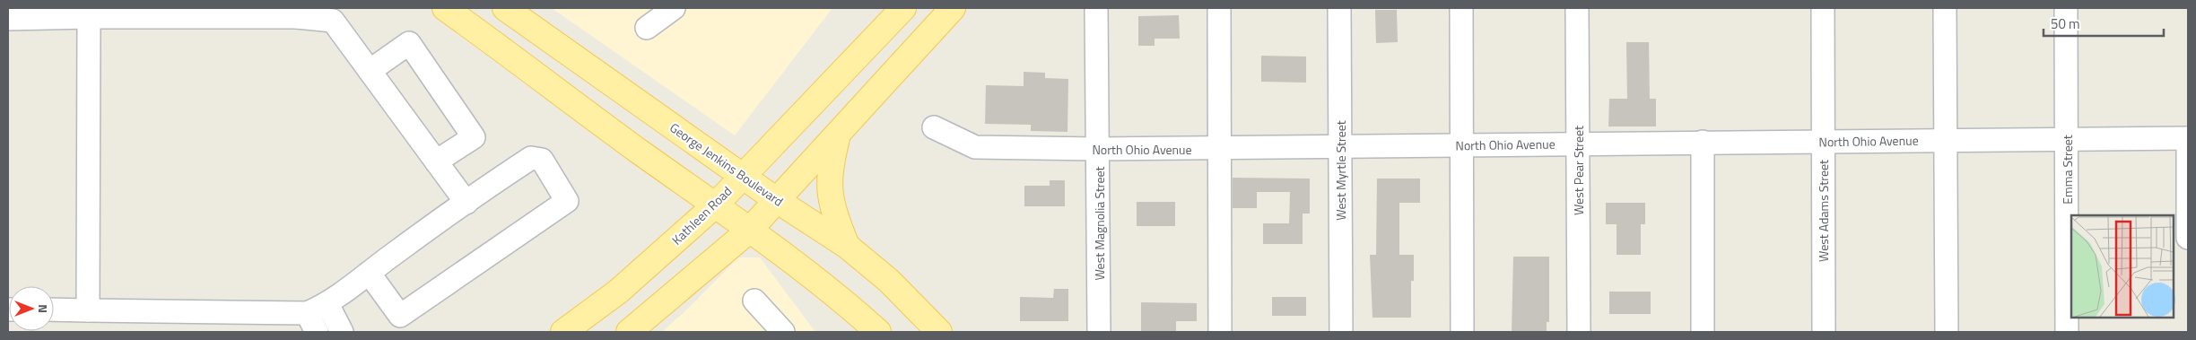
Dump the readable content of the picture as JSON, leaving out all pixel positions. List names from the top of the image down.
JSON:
{
  "streets": {
    "main road": ["George Jenkins Boulevard", "Kathleen Road"],
    "street": [
      "North Ohio Avenue",
      "Emma Street",
      "West Myrtle Street",
      "West Pear Street",
      "West Adams Street",
      "West Magnolia Street"
    ]
  },
  "crossings": [
    ["North Ohio Avenue", "Emma Street"],
    ["North Ohio Avenue", "West Myrtle Street"],
    ["North Ohio Avenue", "West Pear Street"],
    ["North Ohio Avenue", "West Adams Street"],
    ["North Ohio Avenue", "West Magnolia Street"],
    ["George Jenkins Boulevard", "Kathleen Road"]
  ],
  "scale_bar": "50 m",
  "north": "right"
}
